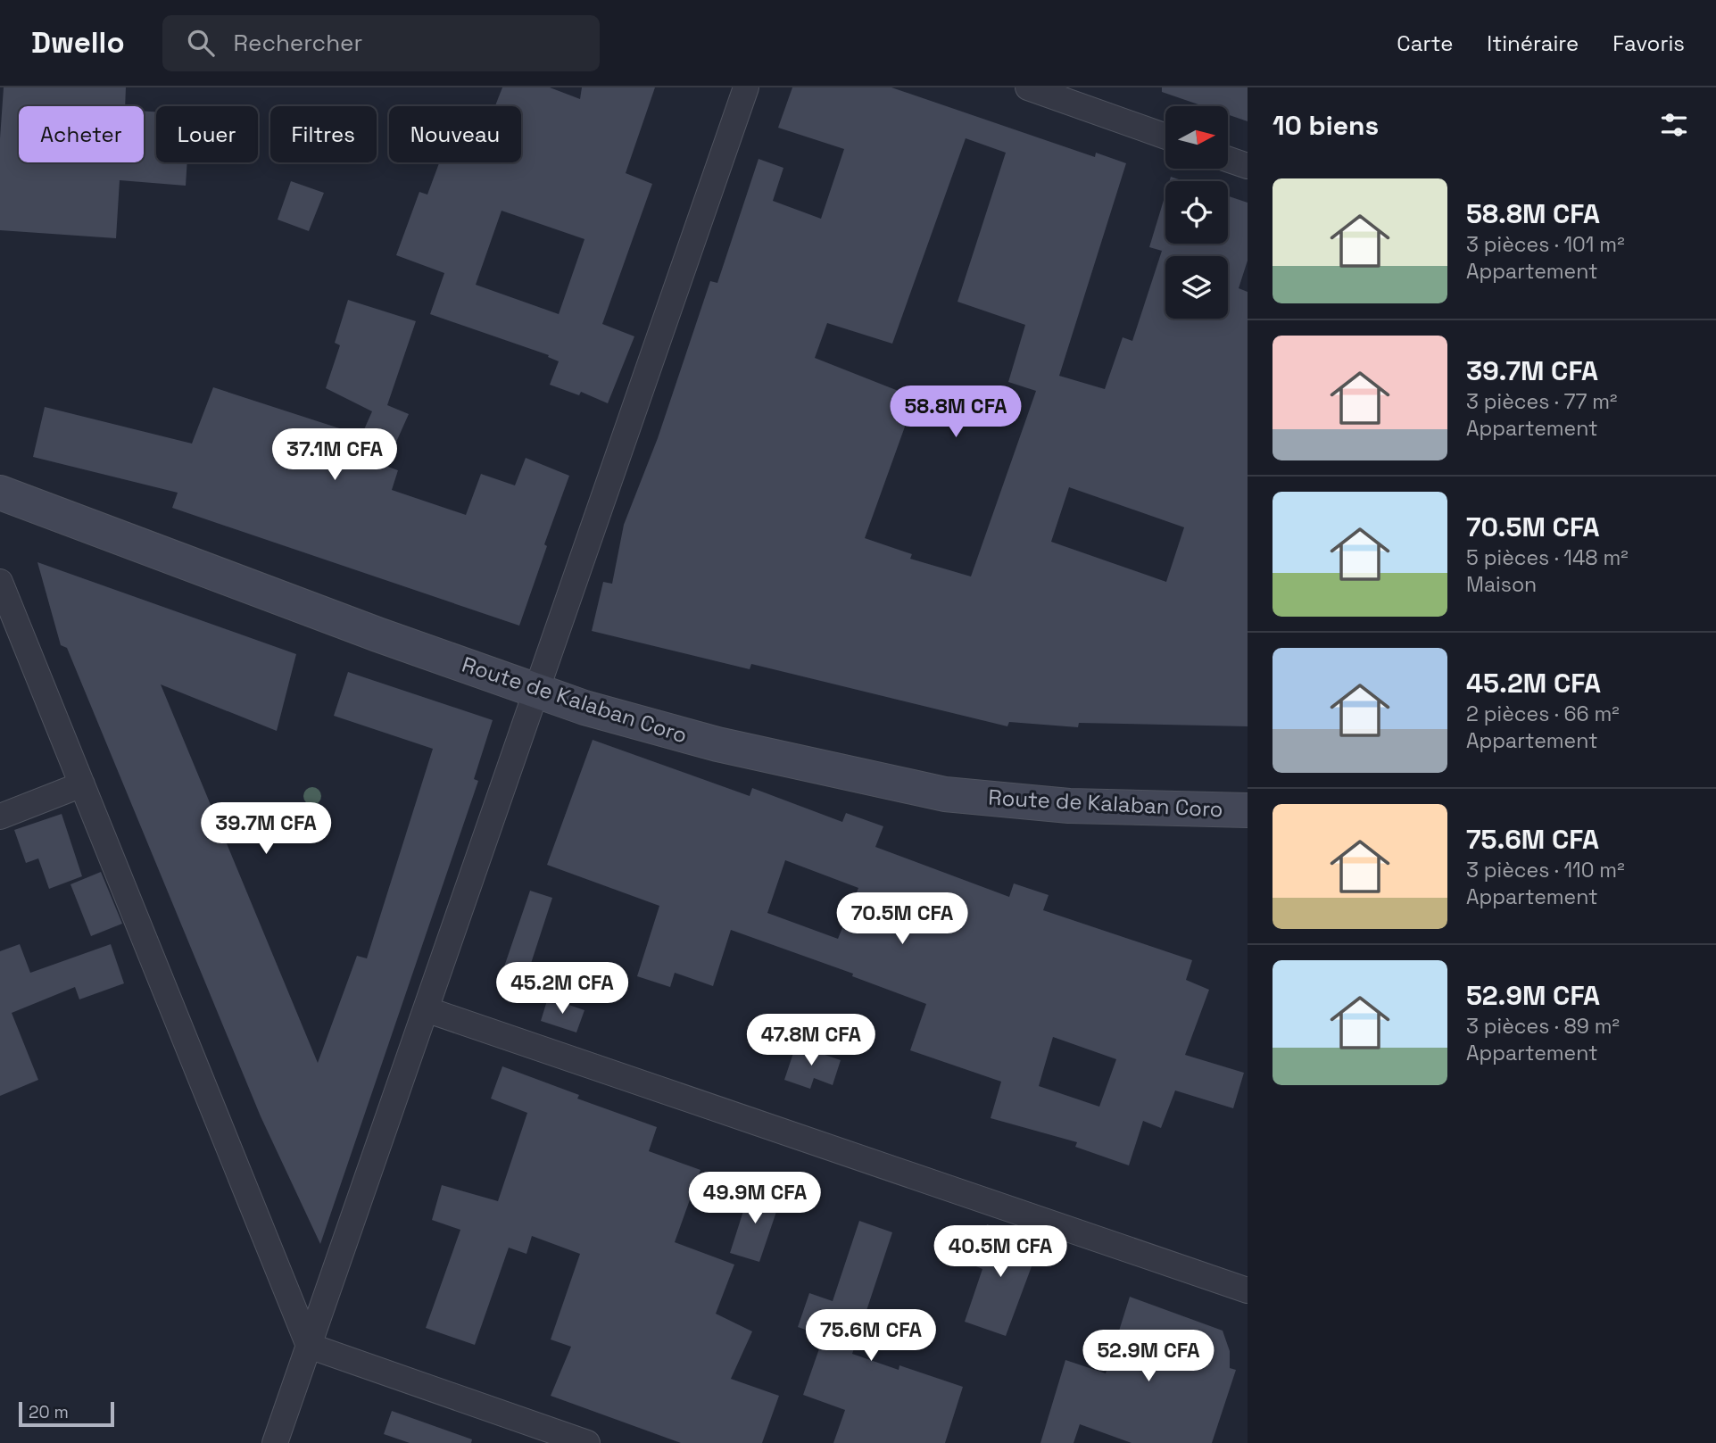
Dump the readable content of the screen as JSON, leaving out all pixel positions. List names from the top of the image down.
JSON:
{
  "streets": {
    "main road": ["Route de Kalaban Coro"]
  },
  "scale_bar": "20 m",
  "north": "right",
  "page": {
    "header": "Dwello",
    "search": "Rechercher",
    "nav": ["Carte", "Itinéraire", "Favoris"],
    "heading": "10 biens",
    "chip": [
      "Acheter",
      "Louer",
      "Filtres",
      "Nouveau"
    ],
    "list": [
      {
        "name": "58.8M CFA",
        "note": "3 pièces · 101 m² · Appartement"
      },
      {
        "name": "39.7M CFA",
        "note": "3 pièces · 77 m² · Appartement"
      },
      {
        "name": "70.5M CFA",
        "note": "5 pièces · 148 m² · Maison"
      },
      {
        "name": "45.2M CFA",
        "note": "2 pièces · 66 m² · Appartement"
      },
      {
        "name": "75.6M CFA",
        "note": "3 pièces · 110 m² · Appartement"
      },
      {
        "name": "52.9M CFA",
        "note": "3 pièces · 89 m² · Appartement"
      }
    ],
    "price": [
      "58.8M CFA",
      "37.1M CFA",
      "39.7M CFA",
      "70.5M CFA",
      "45.2M CFA",
      "47.8M CFA",
      "49.9M CFA",
      "40.5M CFA",
      "75.6M CFA",
      "52.9M CFA"
    ],
    "scale": "20 m"
  }
}
